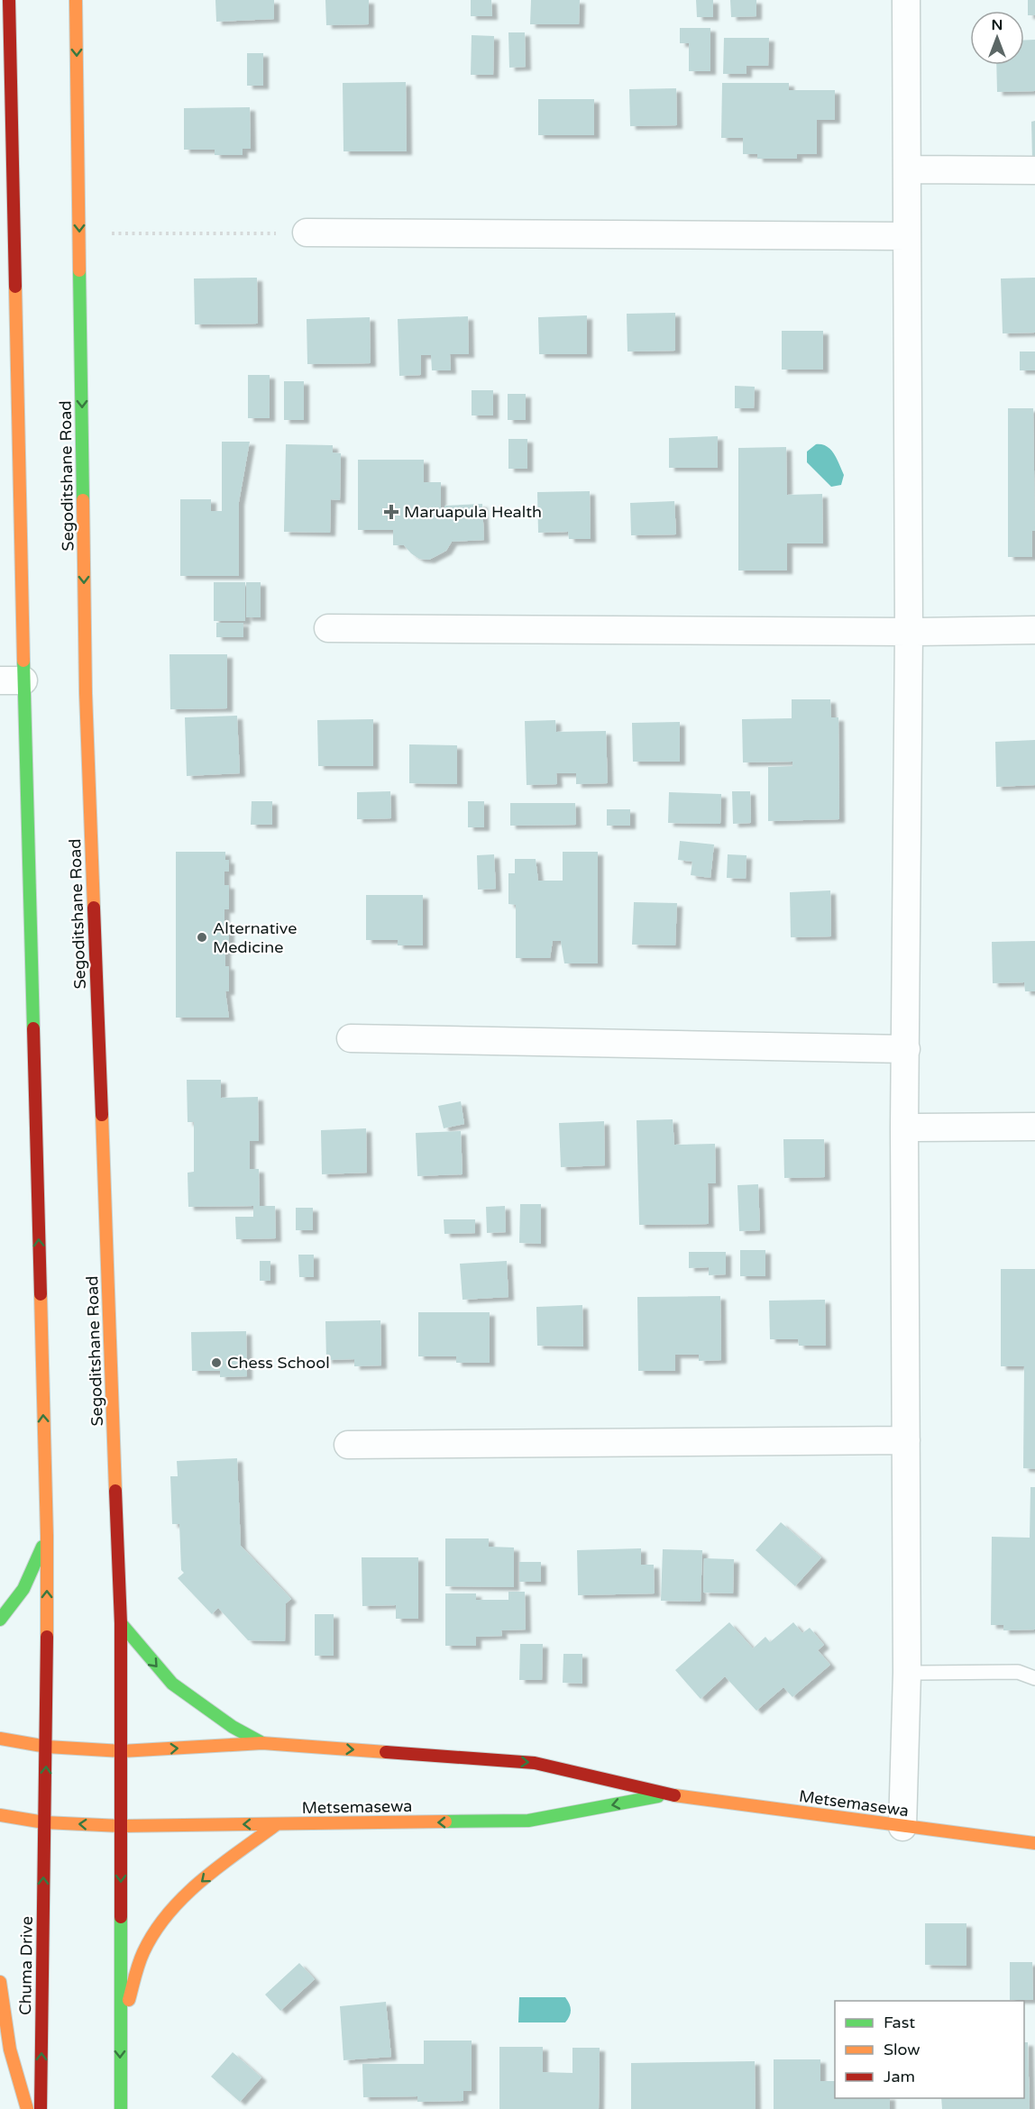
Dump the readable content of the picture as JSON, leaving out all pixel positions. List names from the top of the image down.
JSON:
{
  "streets": {
    "main road": ["Segoditshane Road", "Metsemasewa", "Chuma Drive"]
  },
  "crossings": [
    ["Segoditshane Road", "Metsemasewa"],
    ["Metsemasewa", "Chuma Drive"]
  ],
  "places": {
    "health": ["Maruapula Health"],
    "other": ["Alternative Medicine", "Chess School"]
  },
  "legend": ["Fast", "Slow", "Jam"],
  "north": "top"
}
